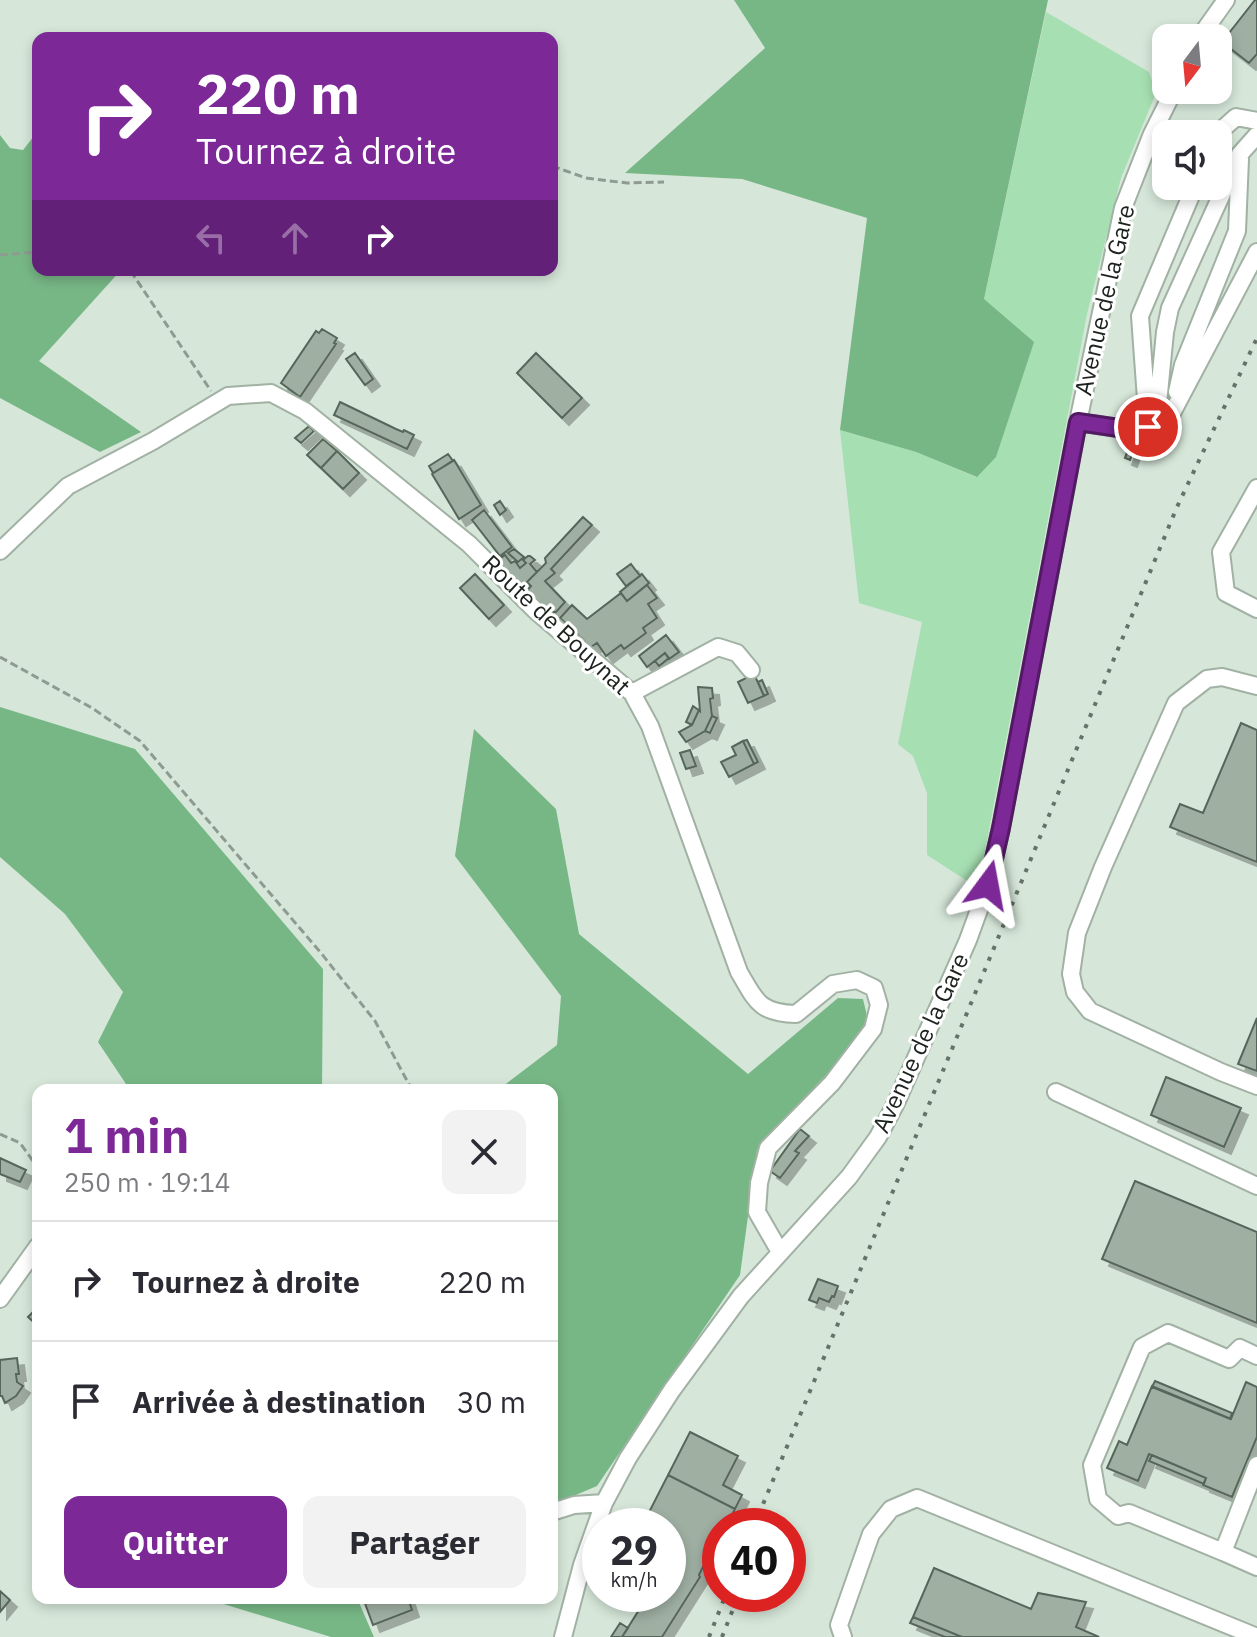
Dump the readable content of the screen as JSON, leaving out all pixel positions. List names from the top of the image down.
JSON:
{
  "streets": {
    "street": ["Avenue de la Gare", "Route de Bouynat"]
  },
  "crossings": [
    ["Avenue de la Gare", "Route de Bouynat"]
  ],
  "north": "bottom",
  "page": {
    "turn": ["220 m", "Tournez à droite"],
    "heading": ["1 min", "250 m · 19:14"],
    "list": [
      {
        "name": "Tournez à droite",
        "value": "220 m"
      },
      {
        "name": "Arrivée à destination",
        "value": "30 m"
      }
    ],
    "buttons": ["Quitter", "Partager"],
    "speed": "29 km/h",
    "limit": "40"
  }
}
